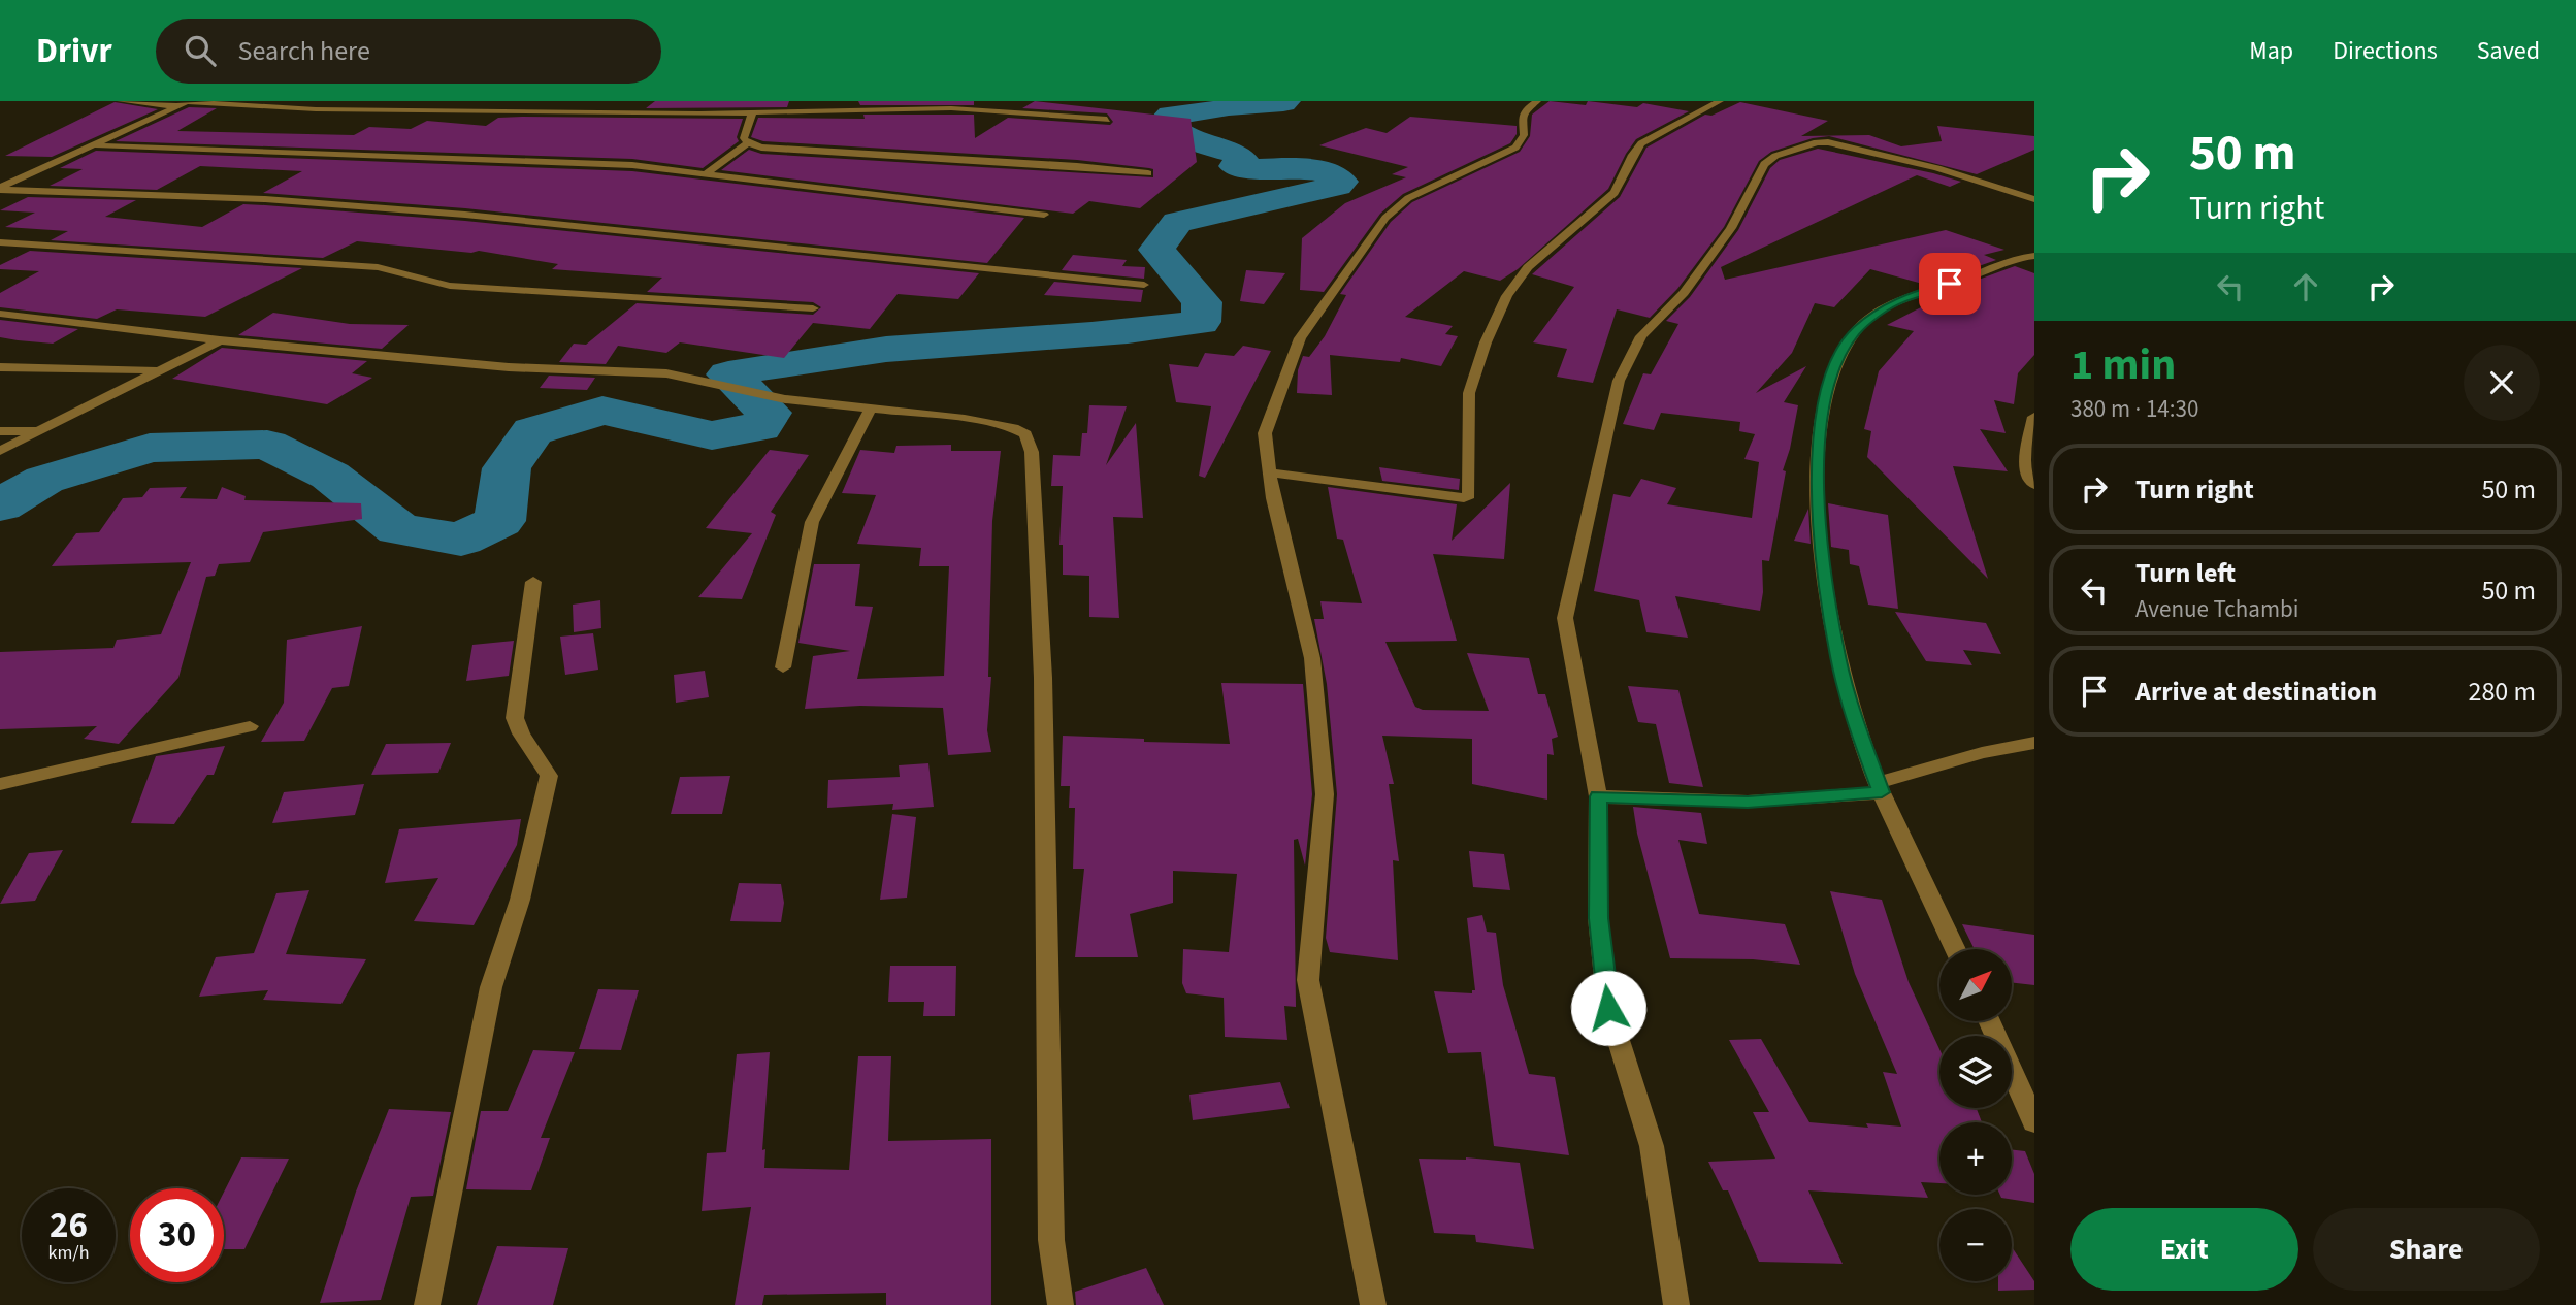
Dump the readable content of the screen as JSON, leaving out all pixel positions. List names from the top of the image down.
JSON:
{
  "north": "top right",
  "page": {
    "header": "Drivr",
    "search": "Search here",
    "nav": ["Map", "Directions", "Saved"],
    "turn": ["50 m", "Turn right"],
    "heading": ["1 min", "380 m · 14:30"],
    "list": [
      {
        "name": "Turn right",
        "value": "50 m"
      },
      {
        "name": "Turn left",
        "note": "Avenue Tchambi",
        "value": "50 m"
      },
      {
        "name": "Arrive at destination",
        "value": "280 m"
      }
    ],
    "map_buttons": ["+", "−"],
    "speed": "26 km/h",
    "limit": "30",
    "buttons": ["Exit", "Share"]
  }
}
